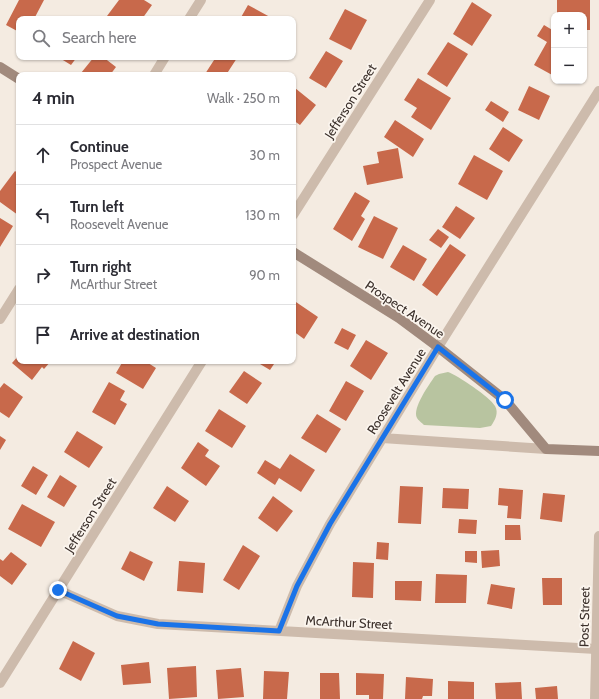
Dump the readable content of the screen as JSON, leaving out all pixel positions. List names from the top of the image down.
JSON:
{
  "streets": {
    "street": [
      "Jefferson Street",
      "Prospect Avenue",
      "Roosevelt Avenue",
      "Post Street",
      "McArthur Street"
    ]
  },
  "crossings": [
    ["Jefferson Street", "McArthur Street"],
    ["Prospect Avenue", "Roosevelt Avenue"],
    ["Roosevelt Avenue", "McArthur Street"],
    ["Post Street", "McArthur Street"]
  ],
  "page": {
    "map_buttons": ["+", "−"],
    "search": "Search here",
    "heading": ["4 min", "Walk · 250 m"],
    "list": [
      ["Continue", "Prospect Avenue", "30 m"],
      ["Turn left", "Roosevelt Avenue", "130 m"],
      ["Turn right", "McArthur Street", "90 m"],
      "Arrive at destination"
    ]
  }
}
